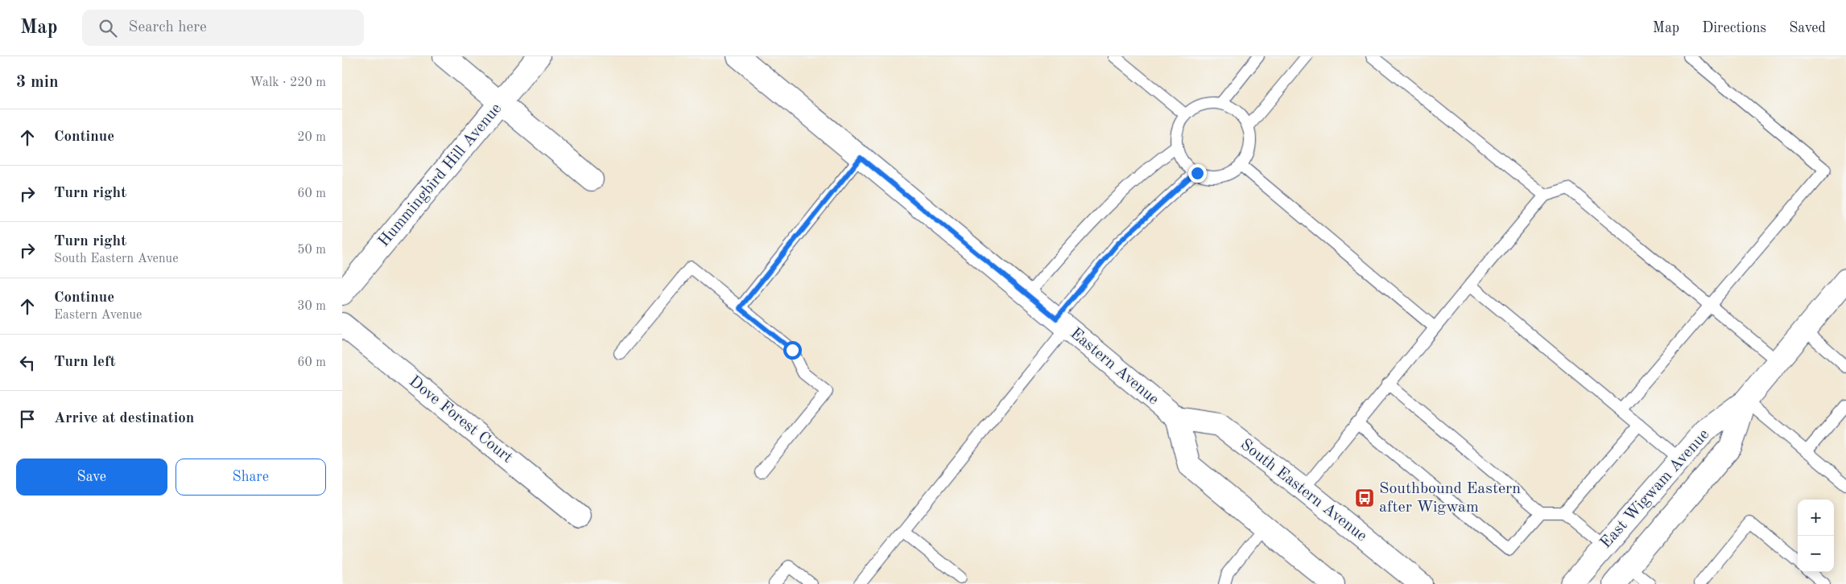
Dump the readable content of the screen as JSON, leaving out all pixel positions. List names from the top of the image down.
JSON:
{
  "streets": {
    "main road": [
      "Hummingbird Hill Avenue",
      "Eastern Avenue",
      "Dove Forest Court",
      "East Wigwam Avenue",
      "South Eastern Avenue"
    ]
  },
  "crossings": [
    ["Eastern Avenue", "South Eastern Avenue"]
  ],
  "places": {
    "bus stop": ["Southbound Eastern after Wigwam"]
  },
  "page": {
    "header": "Map",
    "search": "Search here",
    "nav": ["Map", "Directions", "Saved"],
    "heading": ["3 min", "Walk · 220 m"],
    "list": [
      ["Continue", "20 m"],
      ["Turn right", "60 m"],
      ["Turn right", "South Eastern Avenue", "50 m"],
      ["Continue", "Eastern Avenue", "30 m"],
      ["Turn left", "60 m"],
      "Arrive at destination"
    ],
    "buttons": ["Save", "Share"],
    "map_buttons": ["+", "−"]
  }
}
